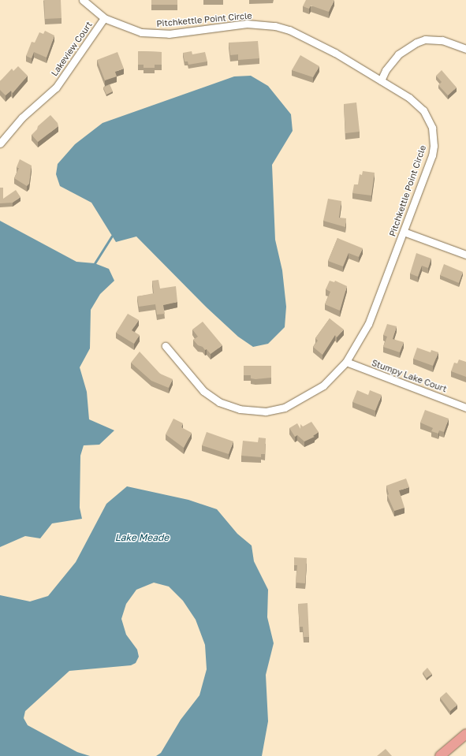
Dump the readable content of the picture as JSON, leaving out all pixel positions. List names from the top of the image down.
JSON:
{
  "streets": {
    "street": ["Pitchkettle Point Circle", "Lakeview Court", "Stumpy Lake Court"]
  },
  "crossings": [
    ["Pitchkettle Point Circle", "Lakeview Court"],
    ["Pitchkettle Point Circle", "Stumpy Lake Court"]
  ],
  "water": ["Lake Meade"]
}
